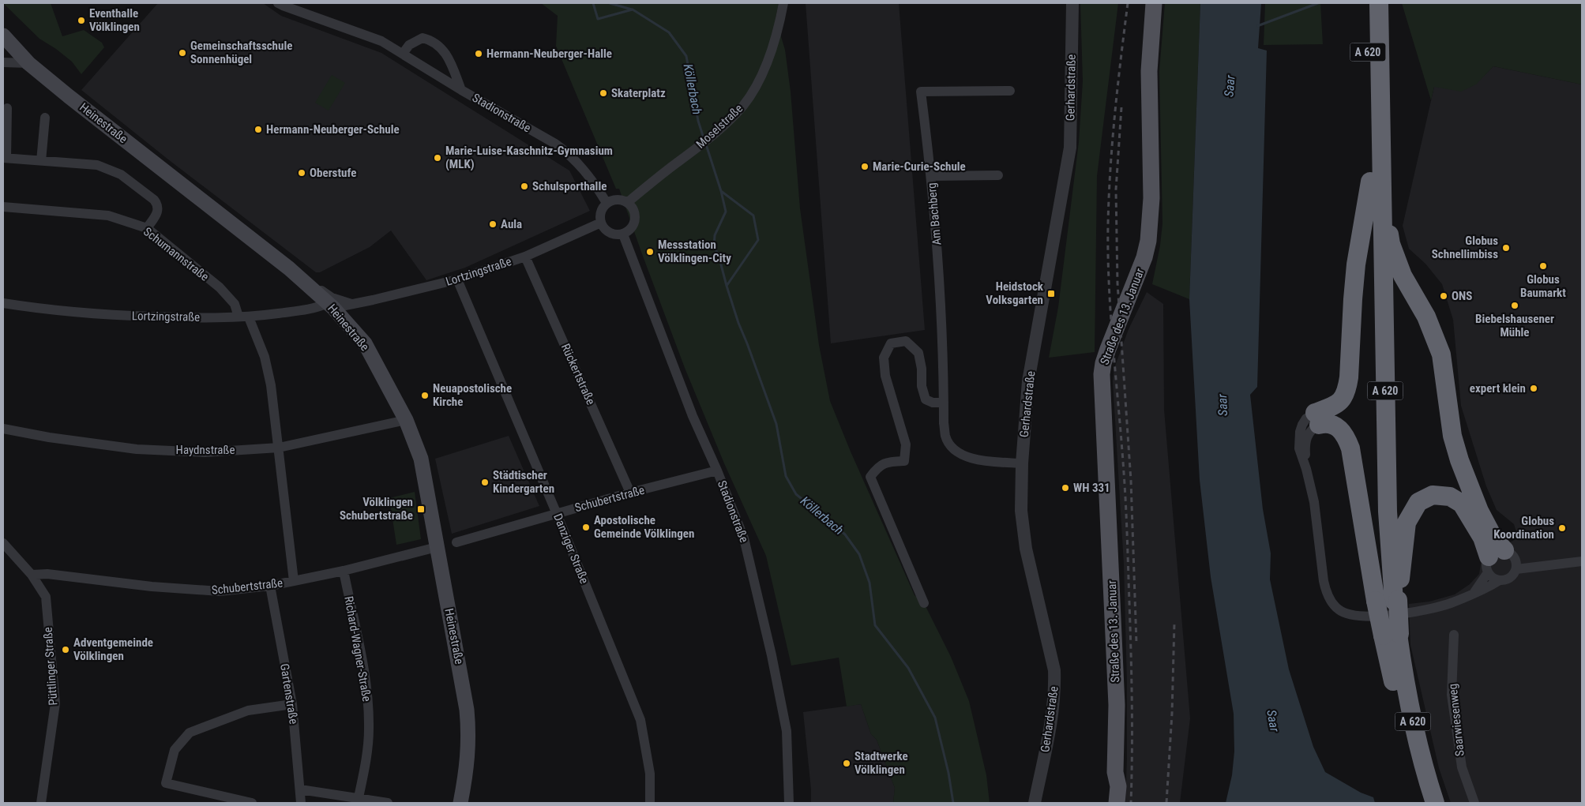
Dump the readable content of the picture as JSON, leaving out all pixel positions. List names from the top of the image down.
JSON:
{
  "streets": {
    "highway": ["A 620"],
    "main road": ["Heinestraße", "Straße des 13. Januar"],
    "street": [
      "Gerhardstraße",
      "Stadionstraße",
      "Moselstraße",
      "Am Bachberg",
      "Schumannstraße",
      "Lortzingstraße",
      "Rückertstraße",
      "Haydnstraße",
      "Schubertstraße",
      "Danziger Straße",
      "Richard-Wagner-Straße",
      "Püttlinger Straße",
      "Gartenstraße",
      "Saarwiesenweg"
    ]
  },
  "crossings": [
    ["Gerhardstraße", "Am Bachberg"],
    ["Stadionstraße", "Moselstraße"],
    ["Stadionstraße", "Lortzingstraße"],
    ["Stadionstraße", "Schubertstraße"],
    ["Heinestraße", "Lortzingstraße"],
    ["Heinestraße", "Haydnstraße"],
    ["Heinestraße", "Schubertstraße"],
    ["Moselstraße", "Lortzingstraße"],
    ["Schumannstraße", "Lortzingstraße"],
    ["Schumannstraße", "Haydnstraße"],
    ["Schumannstraße", "Schubertstraße"],
    ["Lortzingstraße", "Rückertstraße"],
    ["Lortzingstraße", "Danziger Straße"],
    ["Rückertstraße", "Schubertstraße"],
    ["Schubertstraße", "Danziger Straße"],
    ["Schubertstraße", "Richard-Wagner-Straße"],
    ["Schubertstraße", "Püttlinger Straße"],
    ["Schubertstraße", "Gartenstraße"]
  ],
  "water": ["Saar", "Köllerbach"],
  "places": {
    "other": [
      "Eventhalle Völklingen",
      "Gemeinschaftsschule Sonnenhügel",
      "Hermann-Neuberger-Halle",
      "Skaterplatz",
      "Hermann-Neuberger-Schule",
      "Marie-Luise-Kaschnitz-Gymnasium (MLK)",
      "Marie-Curie-Schule",
      "Oberstufe",
      "Schulsporthalle",
      "Aula",
      "Globus Schnellimbiss",
      "Messstation Völklingen-City",
      "Globus Baumarkt",
      "ONS",
      "Biebelshausener Mühle",
      "expert klein",
      "Neuapostolische Kirche",
      "Städtischer Kindergarten",
      "WH 331",
      "Apostolische Gemeinde Völklingen",
      "Globus Koordination",
      "Adventgemeinde Völklingen",
      "Stadtwerke Völklingen"
    ],
    "transit": ["Heidstock Volksgarten", "Völklingen Schubertstraße"]
  }
}
